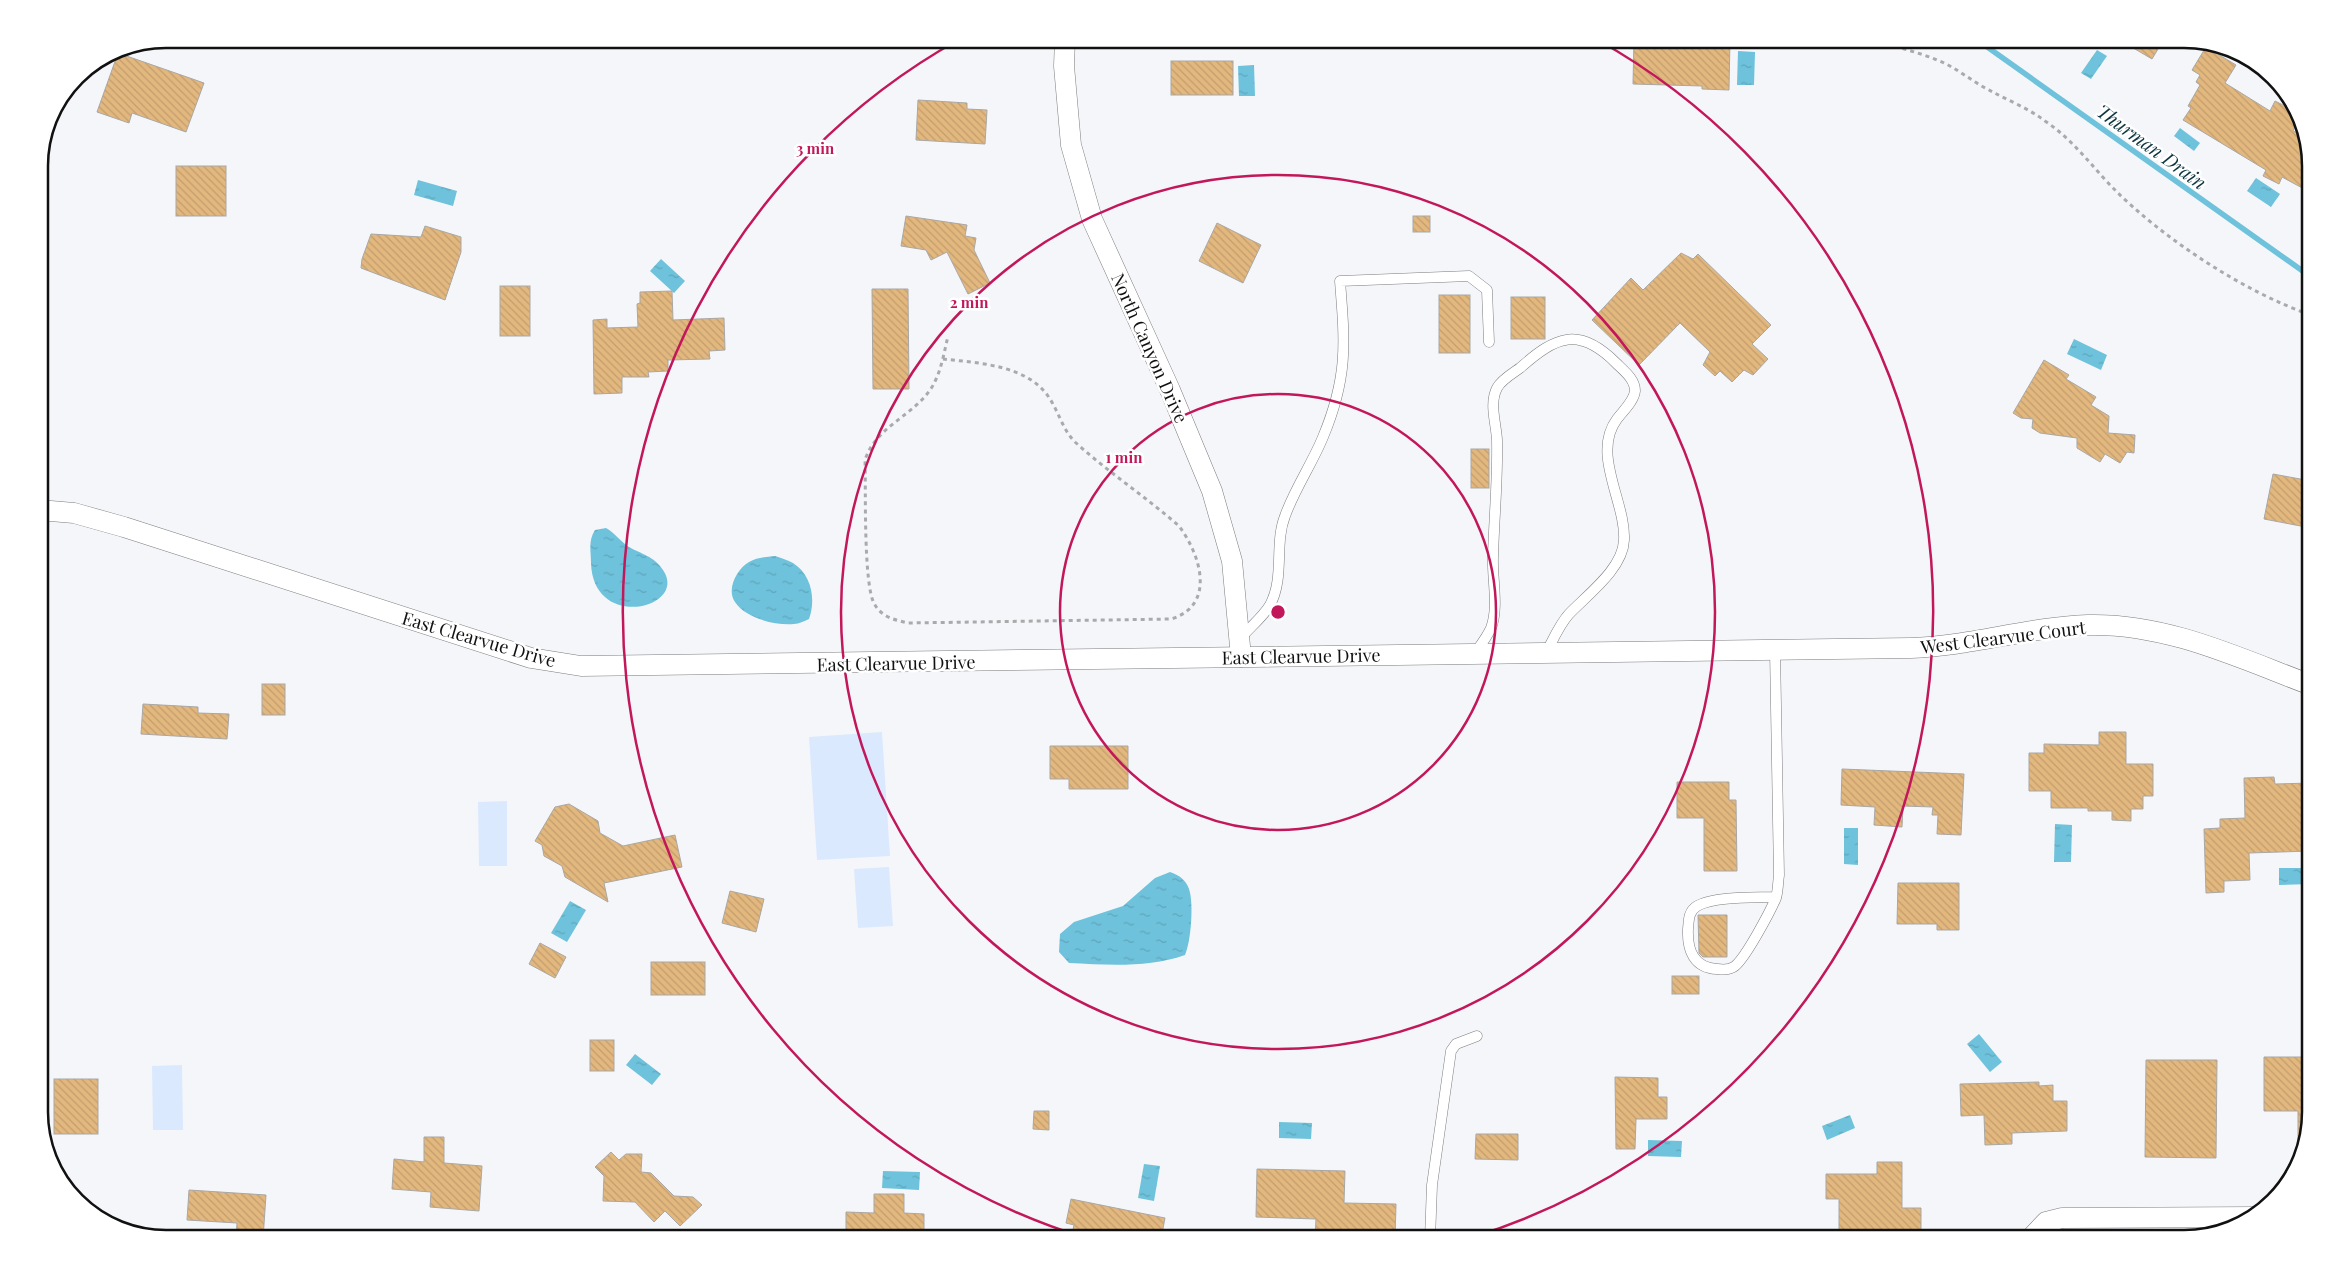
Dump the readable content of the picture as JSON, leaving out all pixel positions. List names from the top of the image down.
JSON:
{
  "streets": {
    "street": ["North Canyon Drive", "West Clearvue Court", "East Clearvue Drive"]
  },
  "crossings": [
    ["North Canyon Drive", "East Clearvue Drive"],
    ["West Clearvue Court", "East Clearvue Drive"]
  ],
  "water": ["Thurman Drain"],
  "rings": ["3 min", "2 min", "1 min"]
}
